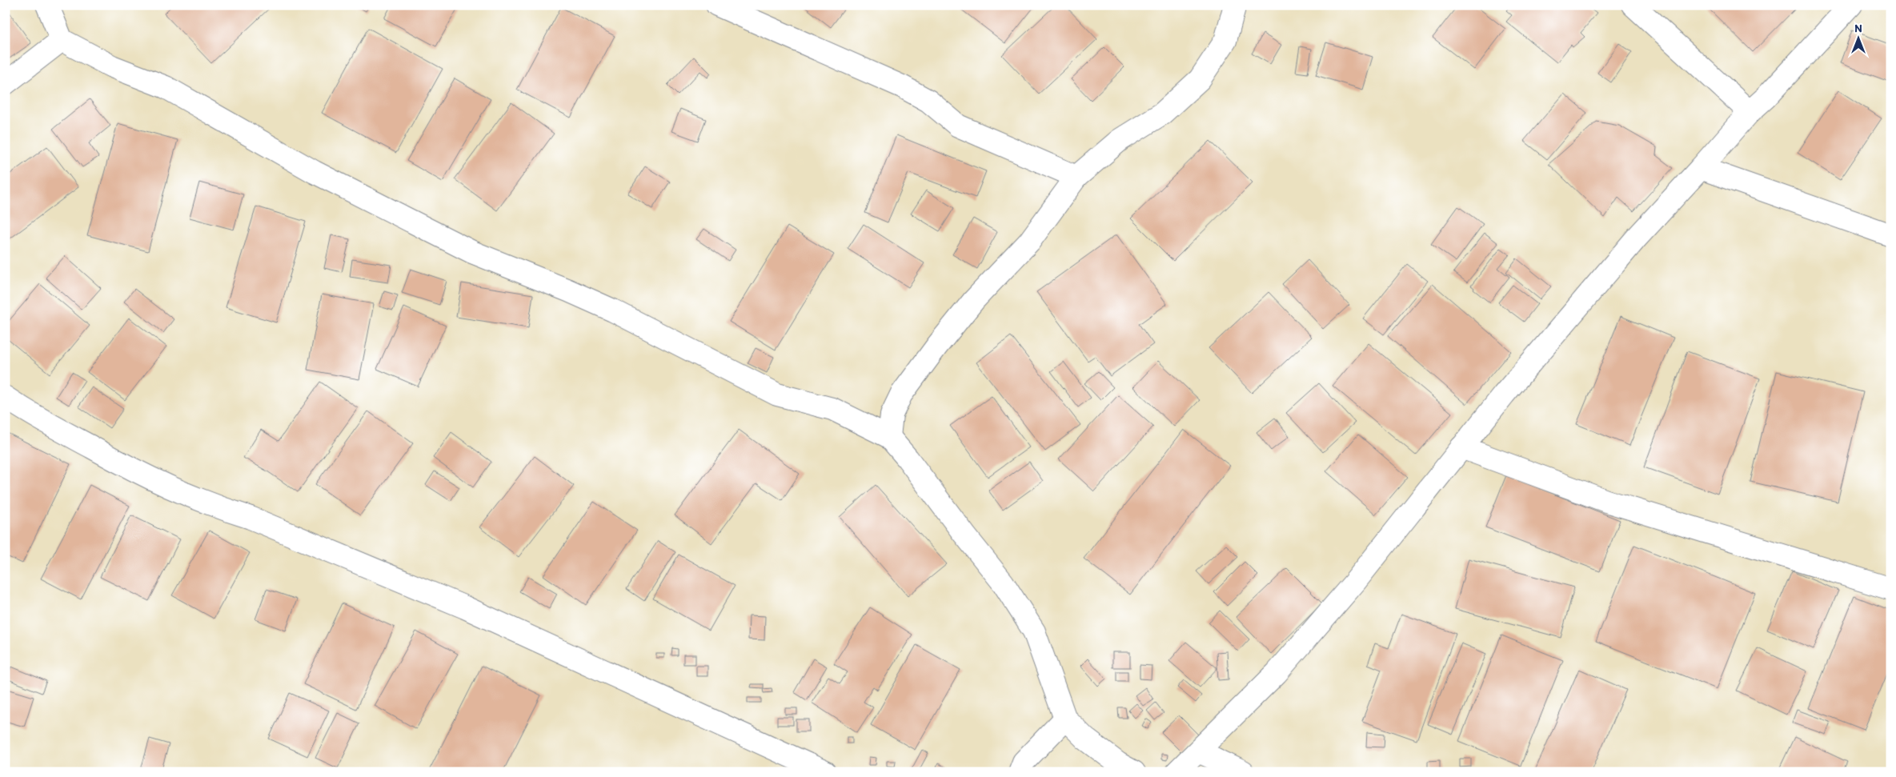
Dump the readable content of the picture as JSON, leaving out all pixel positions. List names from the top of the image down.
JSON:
{
  "north": "top"
}
